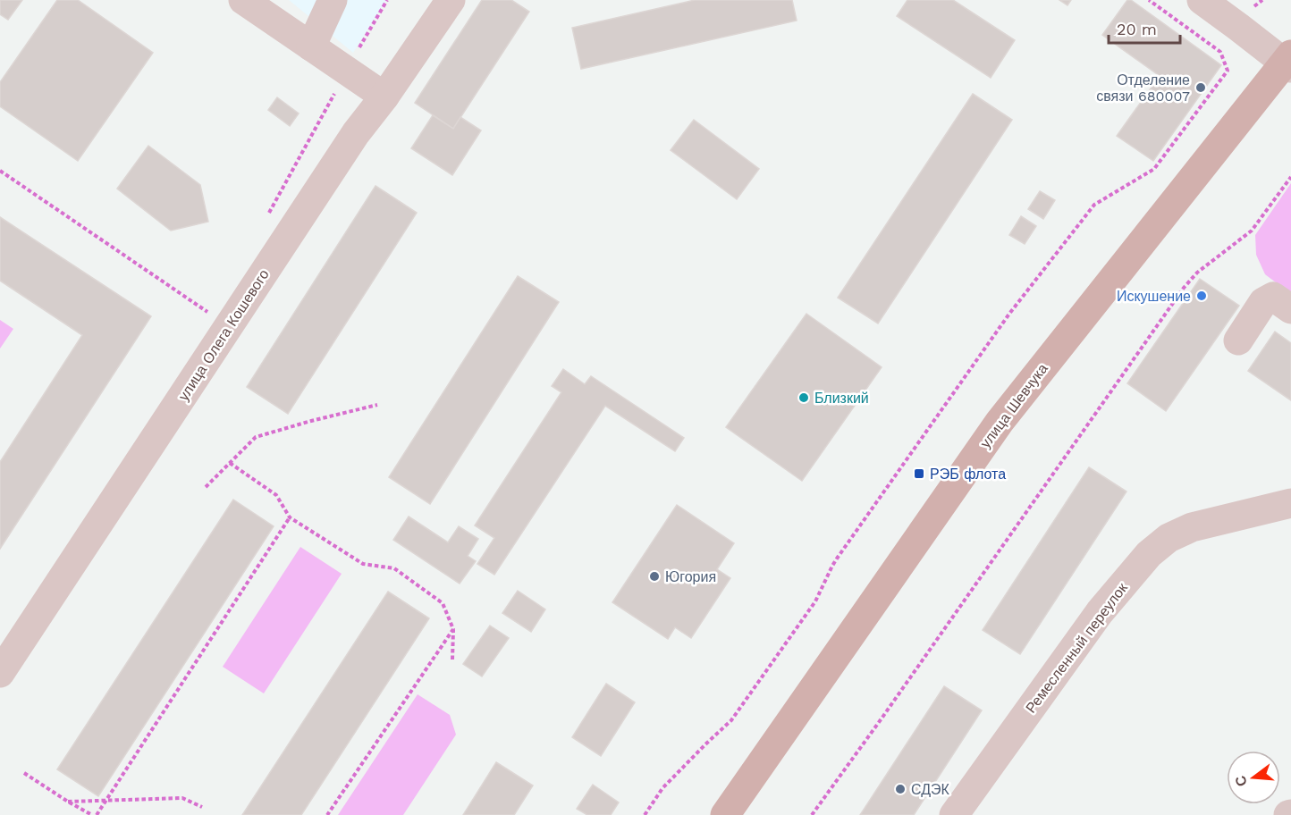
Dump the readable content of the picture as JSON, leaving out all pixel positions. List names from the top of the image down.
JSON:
{
  "streets": {
    "main road": ["улица Шевчука"],
    "street": ["улица Олега Кошевого", "Ремесленный переулок"]
  },
  "places": {
    "other": [
      "Отделение связи 680007",
      "Искушение",
      "Близкий",
      "Югория",
      "СДЭК"
    ],
    "transit": ["РЭБ флота"]
  },
  "scale_bar": "20 m",
  "north": "left"
}
